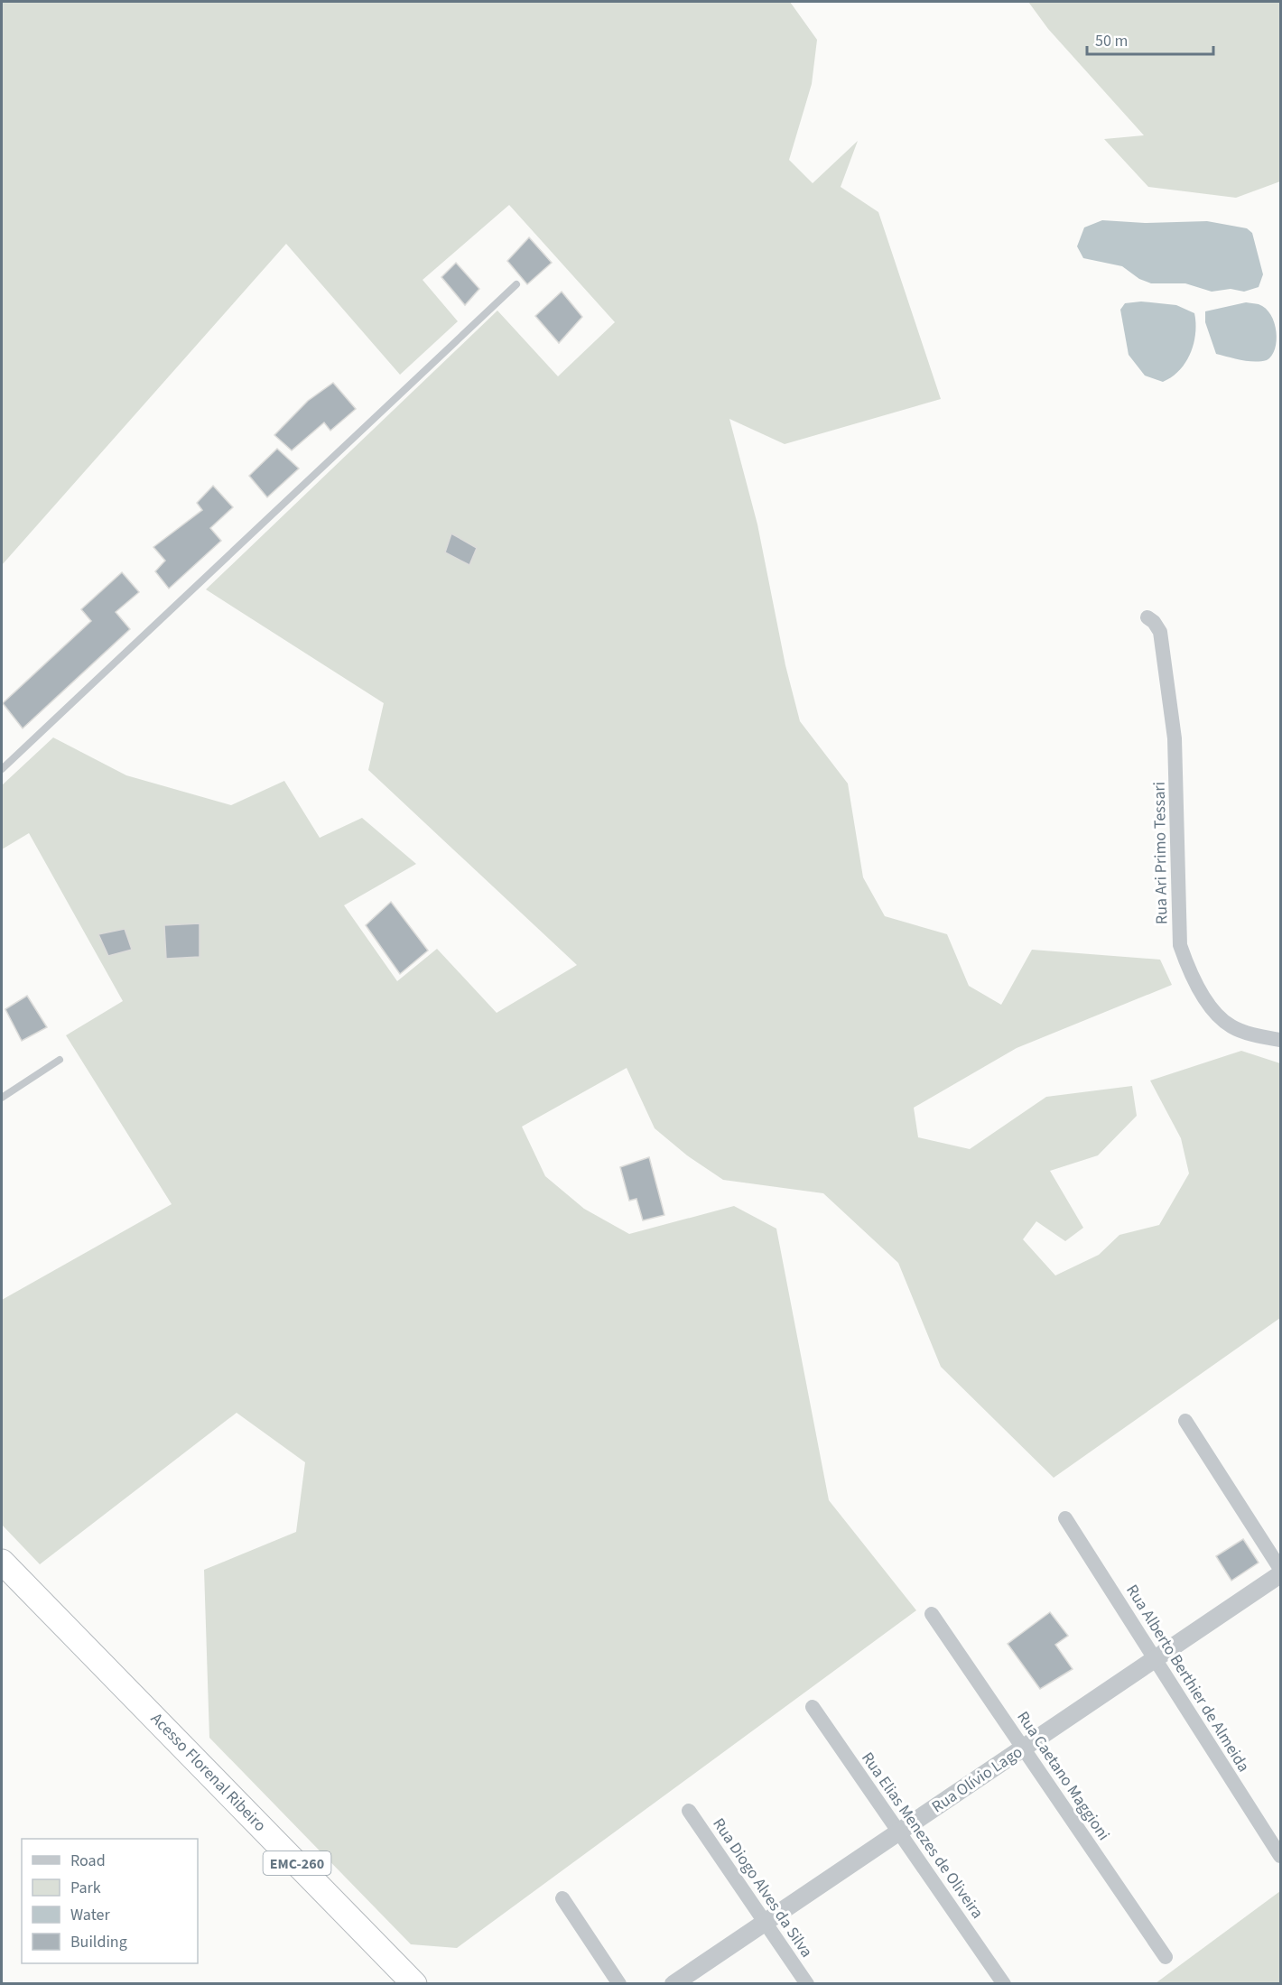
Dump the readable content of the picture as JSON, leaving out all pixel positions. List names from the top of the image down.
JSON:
{
  "streets": {
    "highway": ["Acesso Florenal Ribeiro", "EMC-260"],
    "street": [
      "Rua Ari Primo Tessari",
      "Rua Alberto Berthier de Almeida",
      "Rua Caetano Maggioni",
      "Rua Olívio Lago",
      "Rua Elias Menezes de Oliveira",
      "Rua Diogo Alves da Silva"
    ]
  },
  "crossings": [
    ["Rua Alberto Berthier de Almeida", "Rua Olívio Lago"],
    ["Rua Caetano Maggioni", "Rua Olívio Lago"],
    ["Rua Olívio Lago", "Rua Elias Menezes de Oliveira"],
    ["Rua Olívio Lago", "Rua Diogo Alves da Silva"]
  ],
  "legend": [
    "Road",
    "Park",
    "Water",
    "Building"
  ],
  "scale_bar": "50 m"
}
